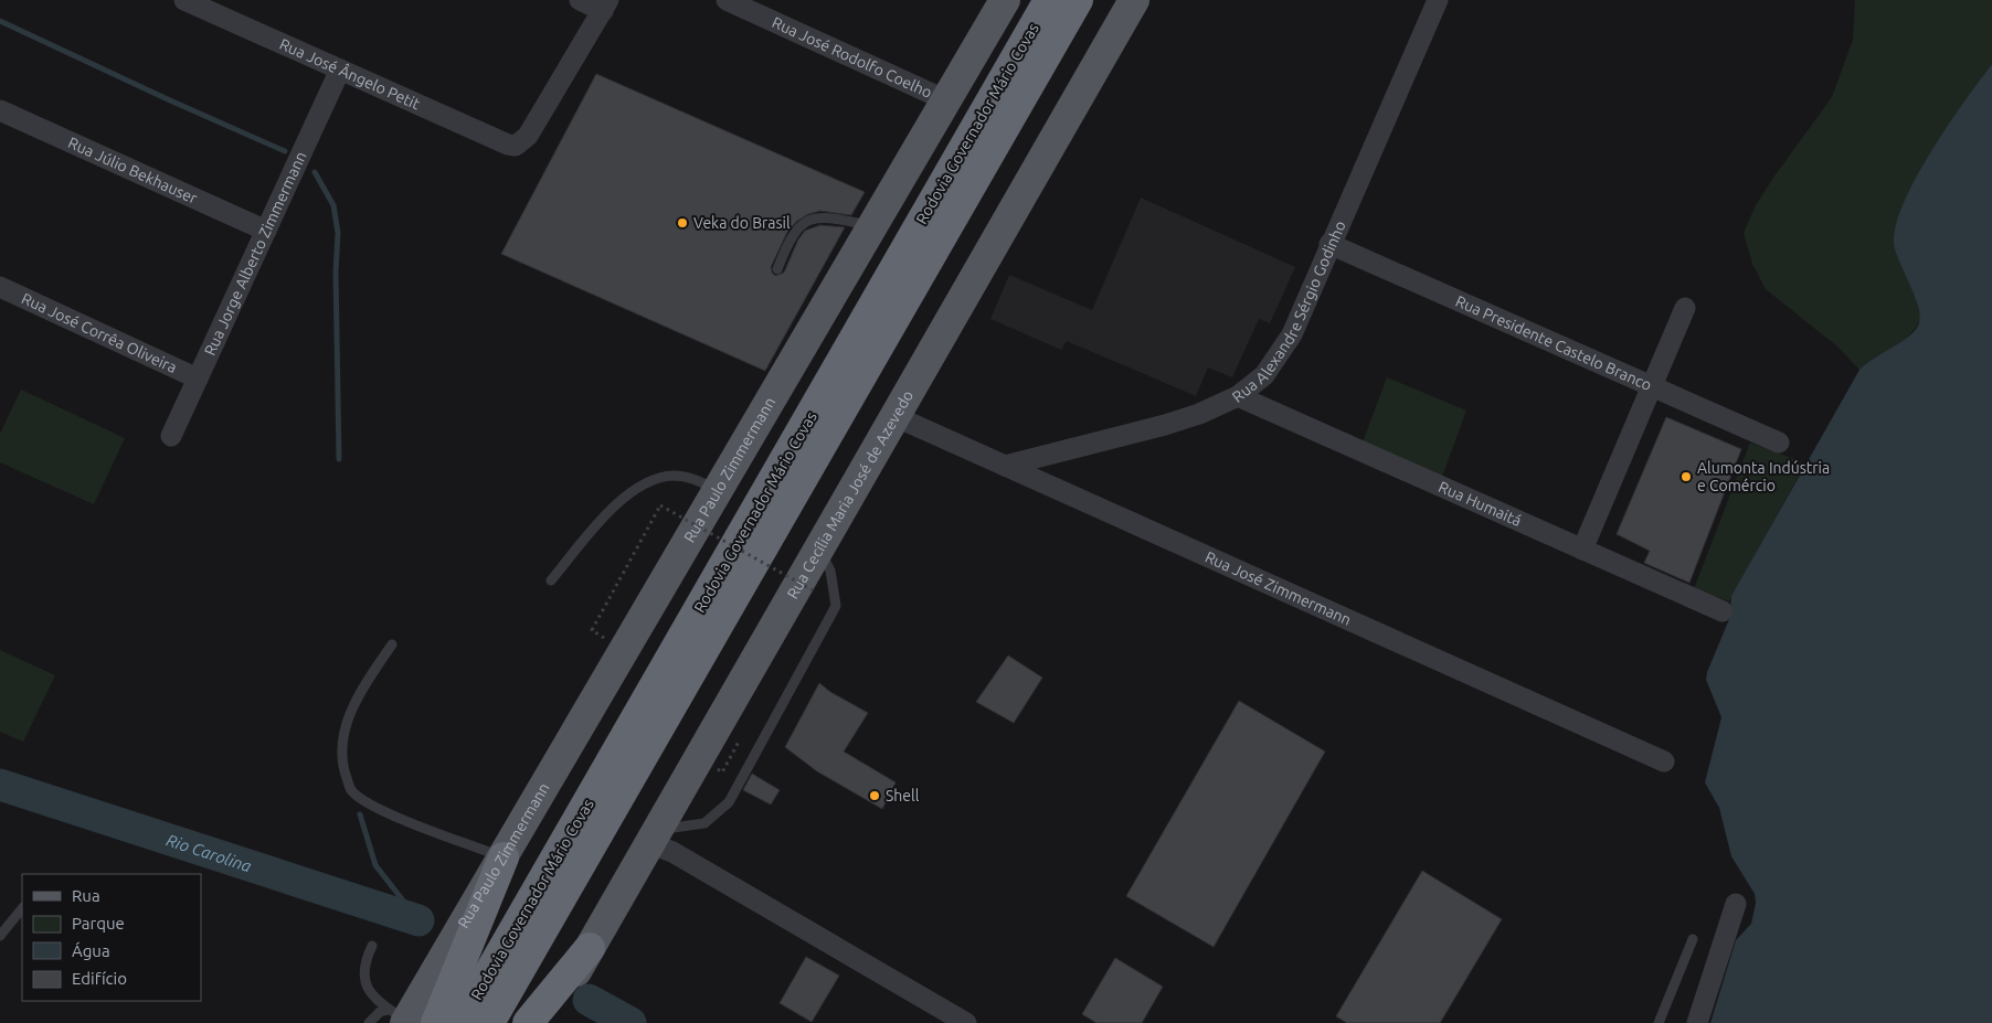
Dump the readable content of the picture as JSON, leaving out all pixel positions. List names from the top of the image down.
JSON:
{
  "streets": {
    "highway": ["Rodovia Governador Mário Covas"],
    "main road": ["Rua Paulo Zimmermann", "Rua Cecília Maria José de Azevedo"],
    "street": [
      "Rua José Rodolfo Coelho",
      "Rua José Ângelo Petit",
      "Rua Júlio Bekhauser",
      "Rua Jorge Alberto Zimmermann",
      "Rua Alexandre Sérgio Godinho",
      "Rua José Corrêa Oliveira",
      "Rua Presidente Castelo Branco",
      "Rua Humaitá",
      "Rua José Zimmermann"
    ]
  },
  "crossings": [
    ["Rua José Rodolfo Coelho", "Rua Paulo Zimmermann"],
    ["Rua José Ângelo Petit", "Rua Jorge Alberto Zimmermann"],
    ["Rua Júlio Bekhauser", "Rua Jorge Alberto Zimmermann"],
    ["Rua Jorge Alberto Zimmermann", "Rua José Corrêa Oliveira"],
    ["Rua Alexandre Sérgio Godinho", "Rua Presidente Castelo Branco"],
    ["Rua Alexandre Sérgio Godinho", "Rua Humaitá"],
    ["Rua Alexandre Sérgio Godinho", "Rua José Zimmermann"],
    ["Rua Cecília Maria José de Azevedo", "Rua José Zimmermann"]
  ],
  "water": ["Rio Carolina"],
  "places": ["Veka do Brasil", "Alumonta Indústria e Comércio", "Shell"],
  "legend": [
    "Rua",
    "Parque",
    "Água",
    "Edifício"
  ]
}
